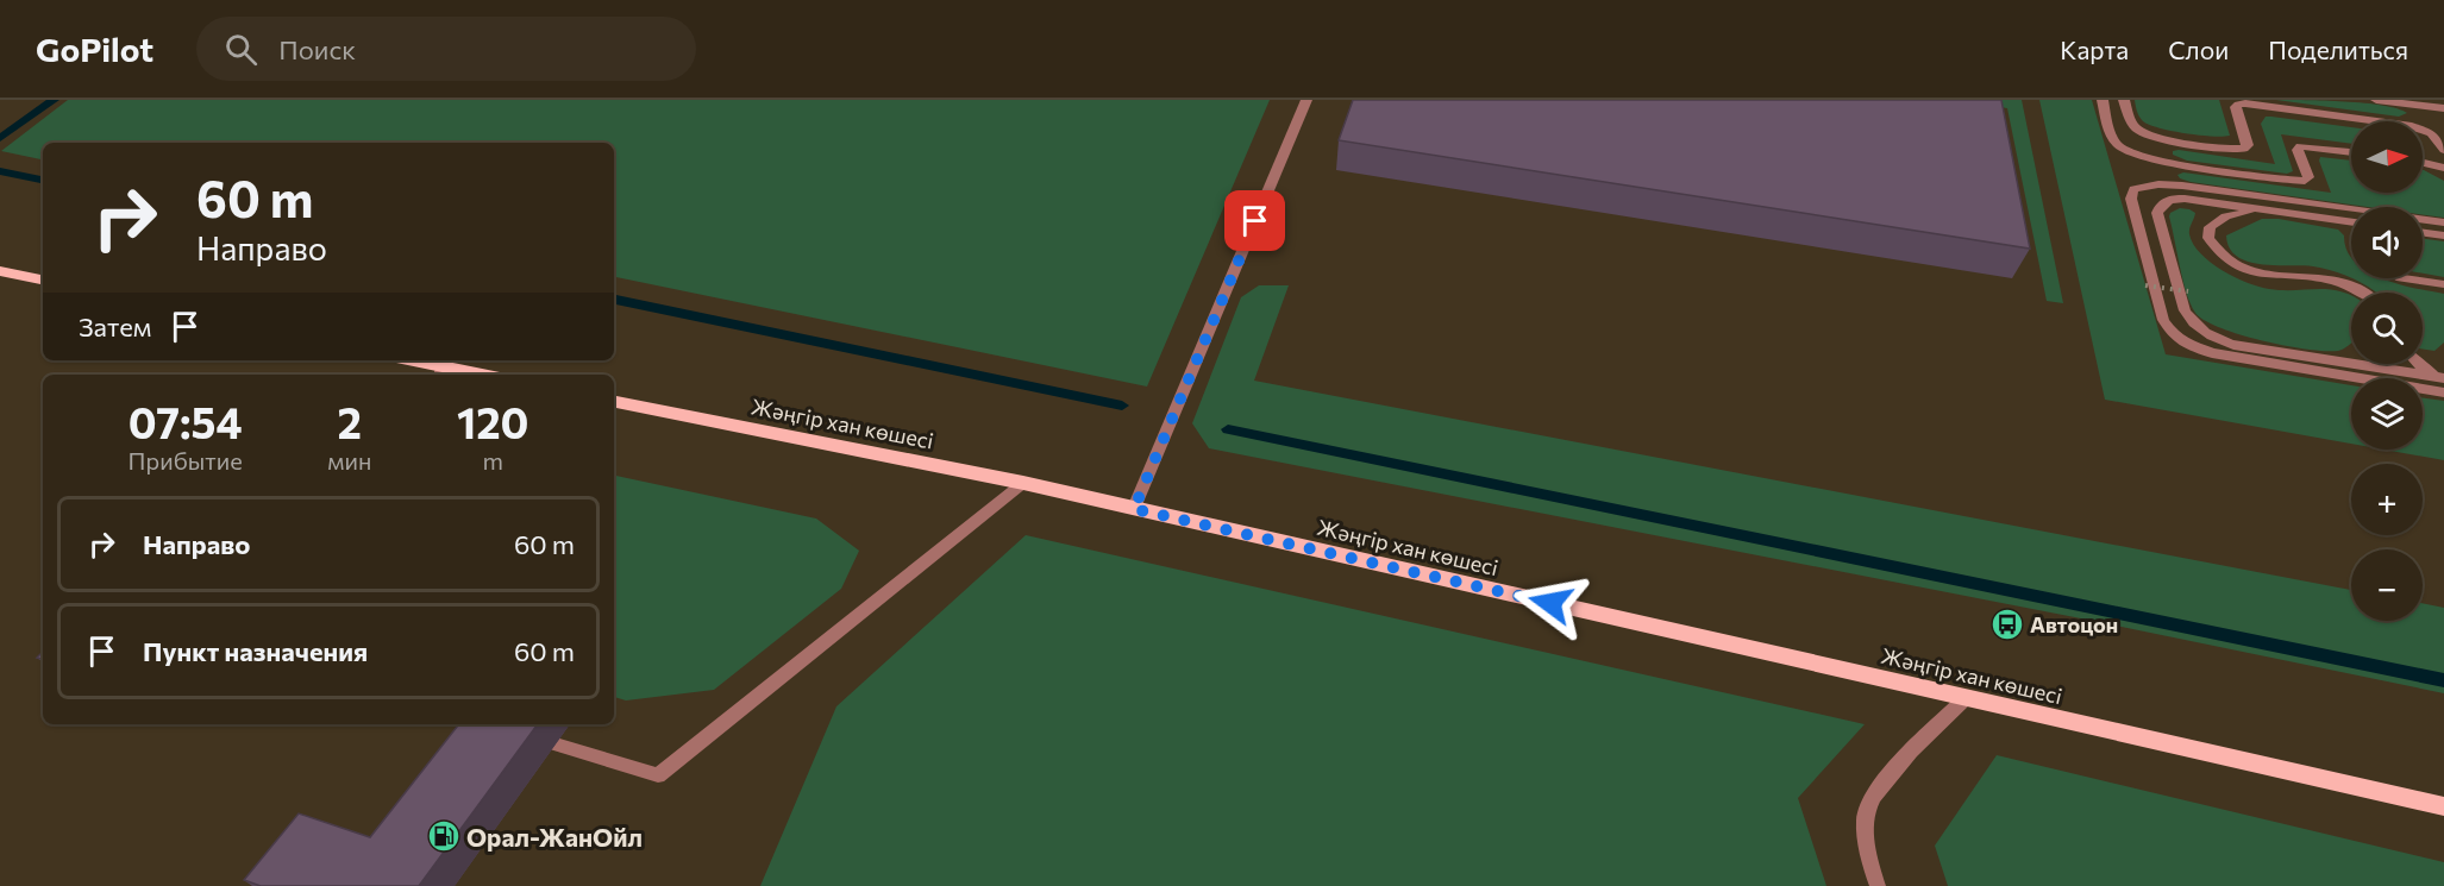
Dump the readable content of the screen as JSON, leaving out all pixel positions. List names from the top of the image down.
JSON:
{
  "streets": {
    "main road": ["Жәңгір хан көшесі"]
  },
  "places": {
    "bus stop": ["Автоцон"],
    "fuel station": ["Орал-ЖанОйл"]
  },
  "north": "right",
  "page": {
    "header": "GoPilot",
    "search": "Поиск",
    "nav": ["Карта", "Слои", "Поделиться"],
    "map_buttons": ["+", "−"],
    "turn": ["60 m", "Направо"],
    "then": "Затем",
    "eta": [
      "07:54",
      "Прибытие",
      "2",
      "мин",
      "120",
      "m"
    ],
    "list": [
      {
        "name": "Направо",
        "value": "60 m"
      },
      {
        "name": "Пункт назначения",
        "value": "60 m"
      }
    ]
  }
}
